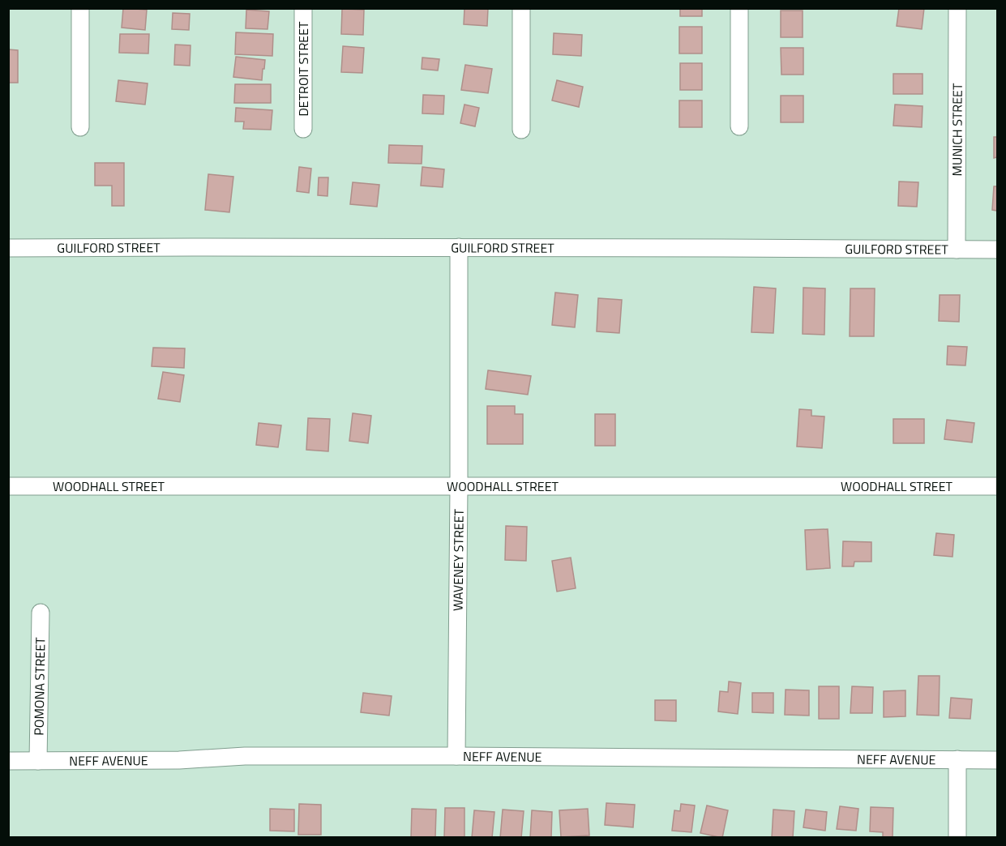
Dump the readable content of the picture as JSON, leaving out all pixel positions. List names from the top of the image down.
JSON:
{
  "streets": {
    "street": [
      "DETROIT STREET",
      "MUNICH STREET",
      "GUILFORD STREET",
      "WOODHALL STREET",
      "WAVENEY STREET",
      "POMONA STREET",
      "NEFF AVENUE"
    ]
  },
  "crossings": [
    ["MUNICH STREET", "GUILFORD STREET"],
    ["GUILFORD STREET", "WAVENEY STREET"],
    ["WOODHALL STREET", "WAVENEY STREET"],
    ["WAVENEY STREET", "NEFF AVENUE"],
    ["POMONA STREET", "NEFF AVENUE"]
  ]
}
